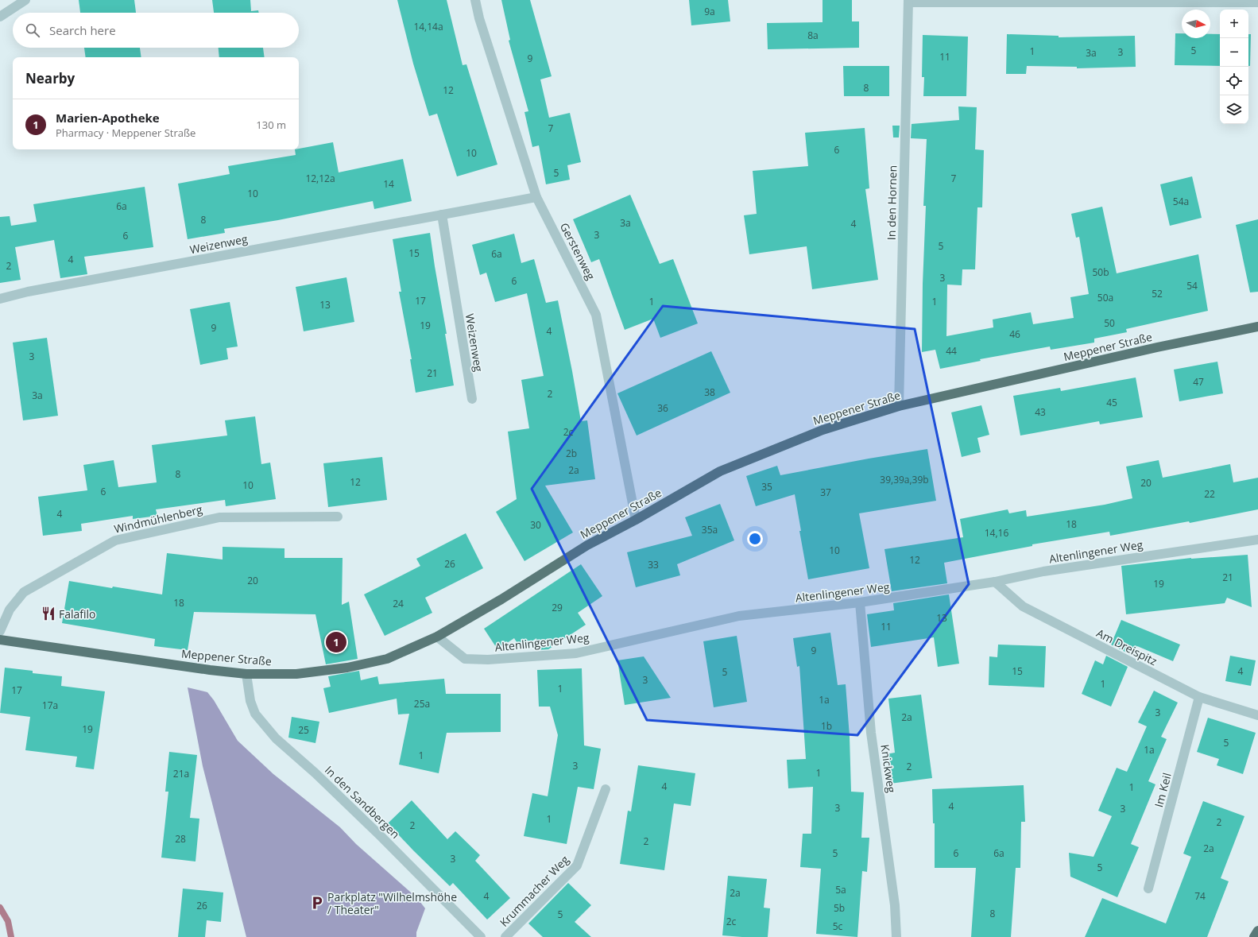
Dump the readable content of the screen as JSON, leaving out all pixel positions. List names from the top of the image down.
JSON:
{
  "streets": {
    "main road": ["Meppener Straße"],
    "street": [
      "In den Hornen",
      "Weizenweg",
      "Gerstenweg",
      "Windmühlenberg",
      "Altenlingener Weg",
      "Am Dreispitz",
      "Knickweg",
      "Im Keil",
      "In den Sandbergen",
      "Krummacher Weg"
    ]
  },
  "crossings": [
    ["In den Hornen", "Meppener Straße"],
    ["Weizenweg", "Gerstenweg"],
    ["Gerstenweg", "Meppener Straße"],
    ["Meppener Straße", "Altenlingener Weg"],
    ["Meppener Straße", "In den Sandbergen"],
    ["Altenlingener Weg", "Am Dreispitz"],
    ["Altenlingener Weg", "Knickweg"],
    ["Am Dreispitz", "Im Keil"]
  ],
  "places": {
    "restaurant": ["Falafilo"],
    "parking": ["Parkplatz \"Wilhelmshöhe / Theater\""]
  },
  "house_numbers": [
    "9a",
    "14,14a",
    "8a",
    "5",
    "1",
    "3",
    "3a",
    "11",
    "9",
    "8",
    "12",
    "7",
    "6",
    "10",
    "5",
    "12,12a",
    "7",
    "14",
    "10",
    "54a",
    "6a",
    "8",
    "3a",
    "4",
    "3",
    "6",
    "5",
    "15",
    "6a",
    "4",
    "2",
    "50b",
    "3",
    "6",
    "54",
    "52",
    "50a",
    "17",
    "1",
    "1",
    "13",
    "50",
    "19",
    "9",
    "4",
    "46",
    "44",
    "3",
    "21",
    "47",
    "38",
    "2",
    "3a",
    "45",
    "36",
    "43",
    "2c",
    "2b",
    "2a",
    "8",
    "39,39a,39b",
    "12",
    "20",
    "10",
    "35",
    "6",
    "37",
    "22",
    "4",
    "18",
    "30",
    "35a",
    "14,16",
    "10",
    "12",
    "26",
    "33",
    "21",
    "20",
    "19",
    "18",
    "24",
    "29",
    "13",
    "11",
    "9",
    "15",
    "4",
    "5",
    "3",
    "1",
    "1",
    "17",
    "1a",
    "25a",
    "17a",
    "3",
    "2a",
    "1b",
    "19",
    "25",
    "5",
    "1a",
    "1",
    "3",
    "2",
    "1",
    "21a",
    "4",
    "1",
    "4",
    "3",
    "3",
    "1",
    "2",
    "2",
    "28",
    "2",
    "2a",
    "5",
    "6",
    "6a",
    "3",
    "5",
    "5a",
    "2a",
    "4",
    "74",
    "26",
    "5b",
    "8",
    "5",
    "2c",
    "5c"
  ],
  "north": "right",
  "page": {
    "map_buttons": ["+", "−"],
    "search": "Search here",
    "heading": "Nearby",
    "list": [
      {
        "mark": "1",
        "name": "Marien-Apotheke",
        "note": "Pharmacy · Meppener Straße",
        "value": "130 m"
      }
    ],
    "pins": "1"
  }
}
